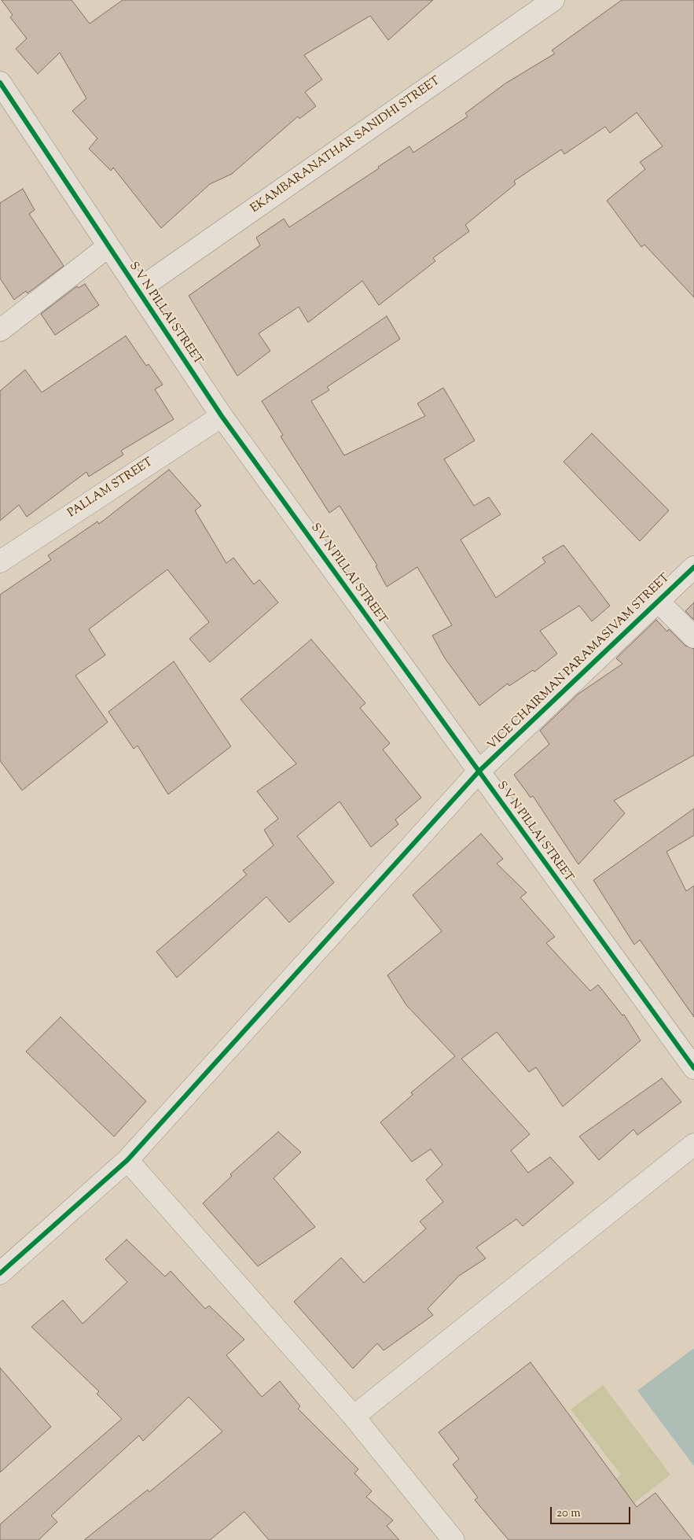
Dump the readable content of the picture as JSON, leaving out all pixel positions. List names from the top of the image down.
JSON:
{
  "streets": {
    "street": [
      "EKAMBARANATHAR SANIDHI STREET",
      "S V N PILLAI STREET",
      "PALLAM STREET",
      "VICE CHAIRMAN PARAMASIVAM STREET"
    ]
  },
  "crossings": [
    ["EKAMBARANATHAR SANIDHI STREET", "S V N PILLAI STREET"],
    ["S V N PILLAI STREET", "PALLAM STREET"],
    ["S V N PILLAI STREET", "VICE CHAIRMAN PARAMASIVAM STREET"]
  ],
  "scale_bar": "20 m"
}
